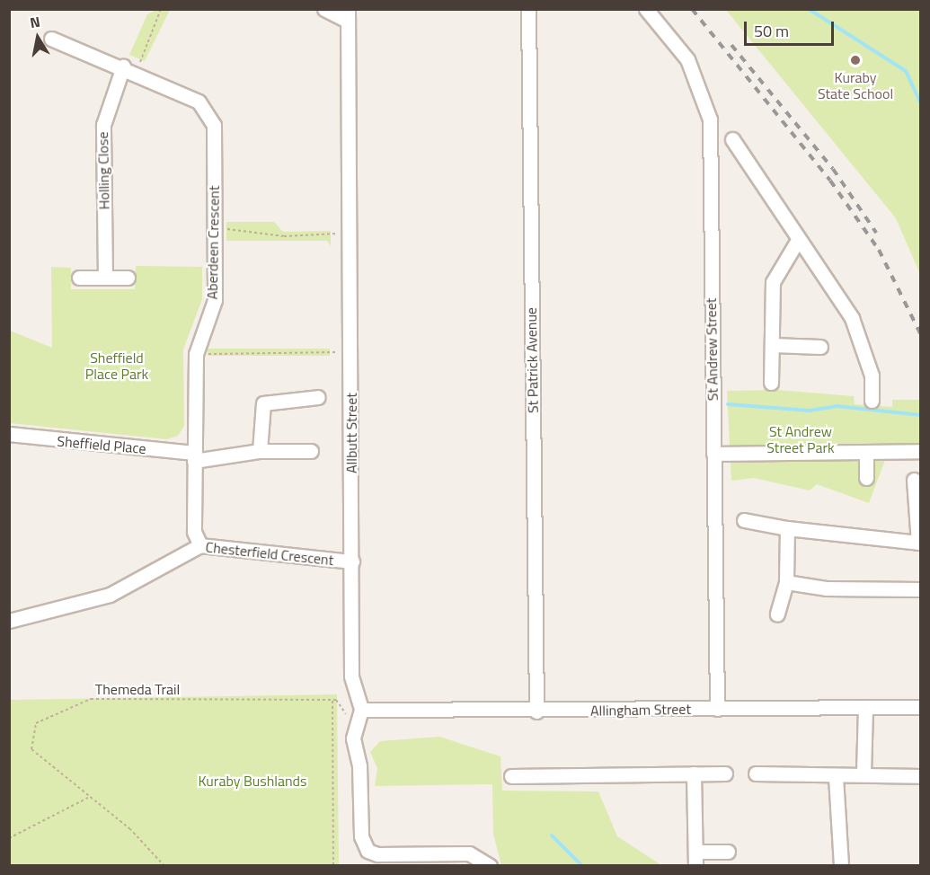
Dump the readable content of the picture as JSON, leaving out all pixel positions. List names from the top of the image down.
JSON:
{
  "streets": {
    "street": [
      "Holling Close",
      "Aberdeen Crescent",
      "St Andrew Street",
      "St Patrick Avenue",
      "Allbutt Street",
      "Sheffield Place",
      "Chesterfield Crescent",
      "Allingham Street"
    ],
    "path": ["Themeda Trail"]
  },
  "crossings": [
    ["Holling Close", "Aberdeen Crescent"],
    ["Aberdeen Crescent", "Sheffield Place"],
    ["Aberdeen Crescent", "Chesterfield Crescent"],
    ["St Andrew Street", "Allingham Street"],
    ["St Patrick Avenue", "Allingham Street"],
    ["Allbutt Street", "Chesterfield Crescent"],
    ["Allbutt Street", "Allingham Street"]
  ],
  "parks": ["Sheffield Place Park", "St Andrew Street Park", "Kuraby Bushlands"],
  "places": ["Kuraby State School"],
  "scale_bar": "50 m",
  "north": "top"
}
